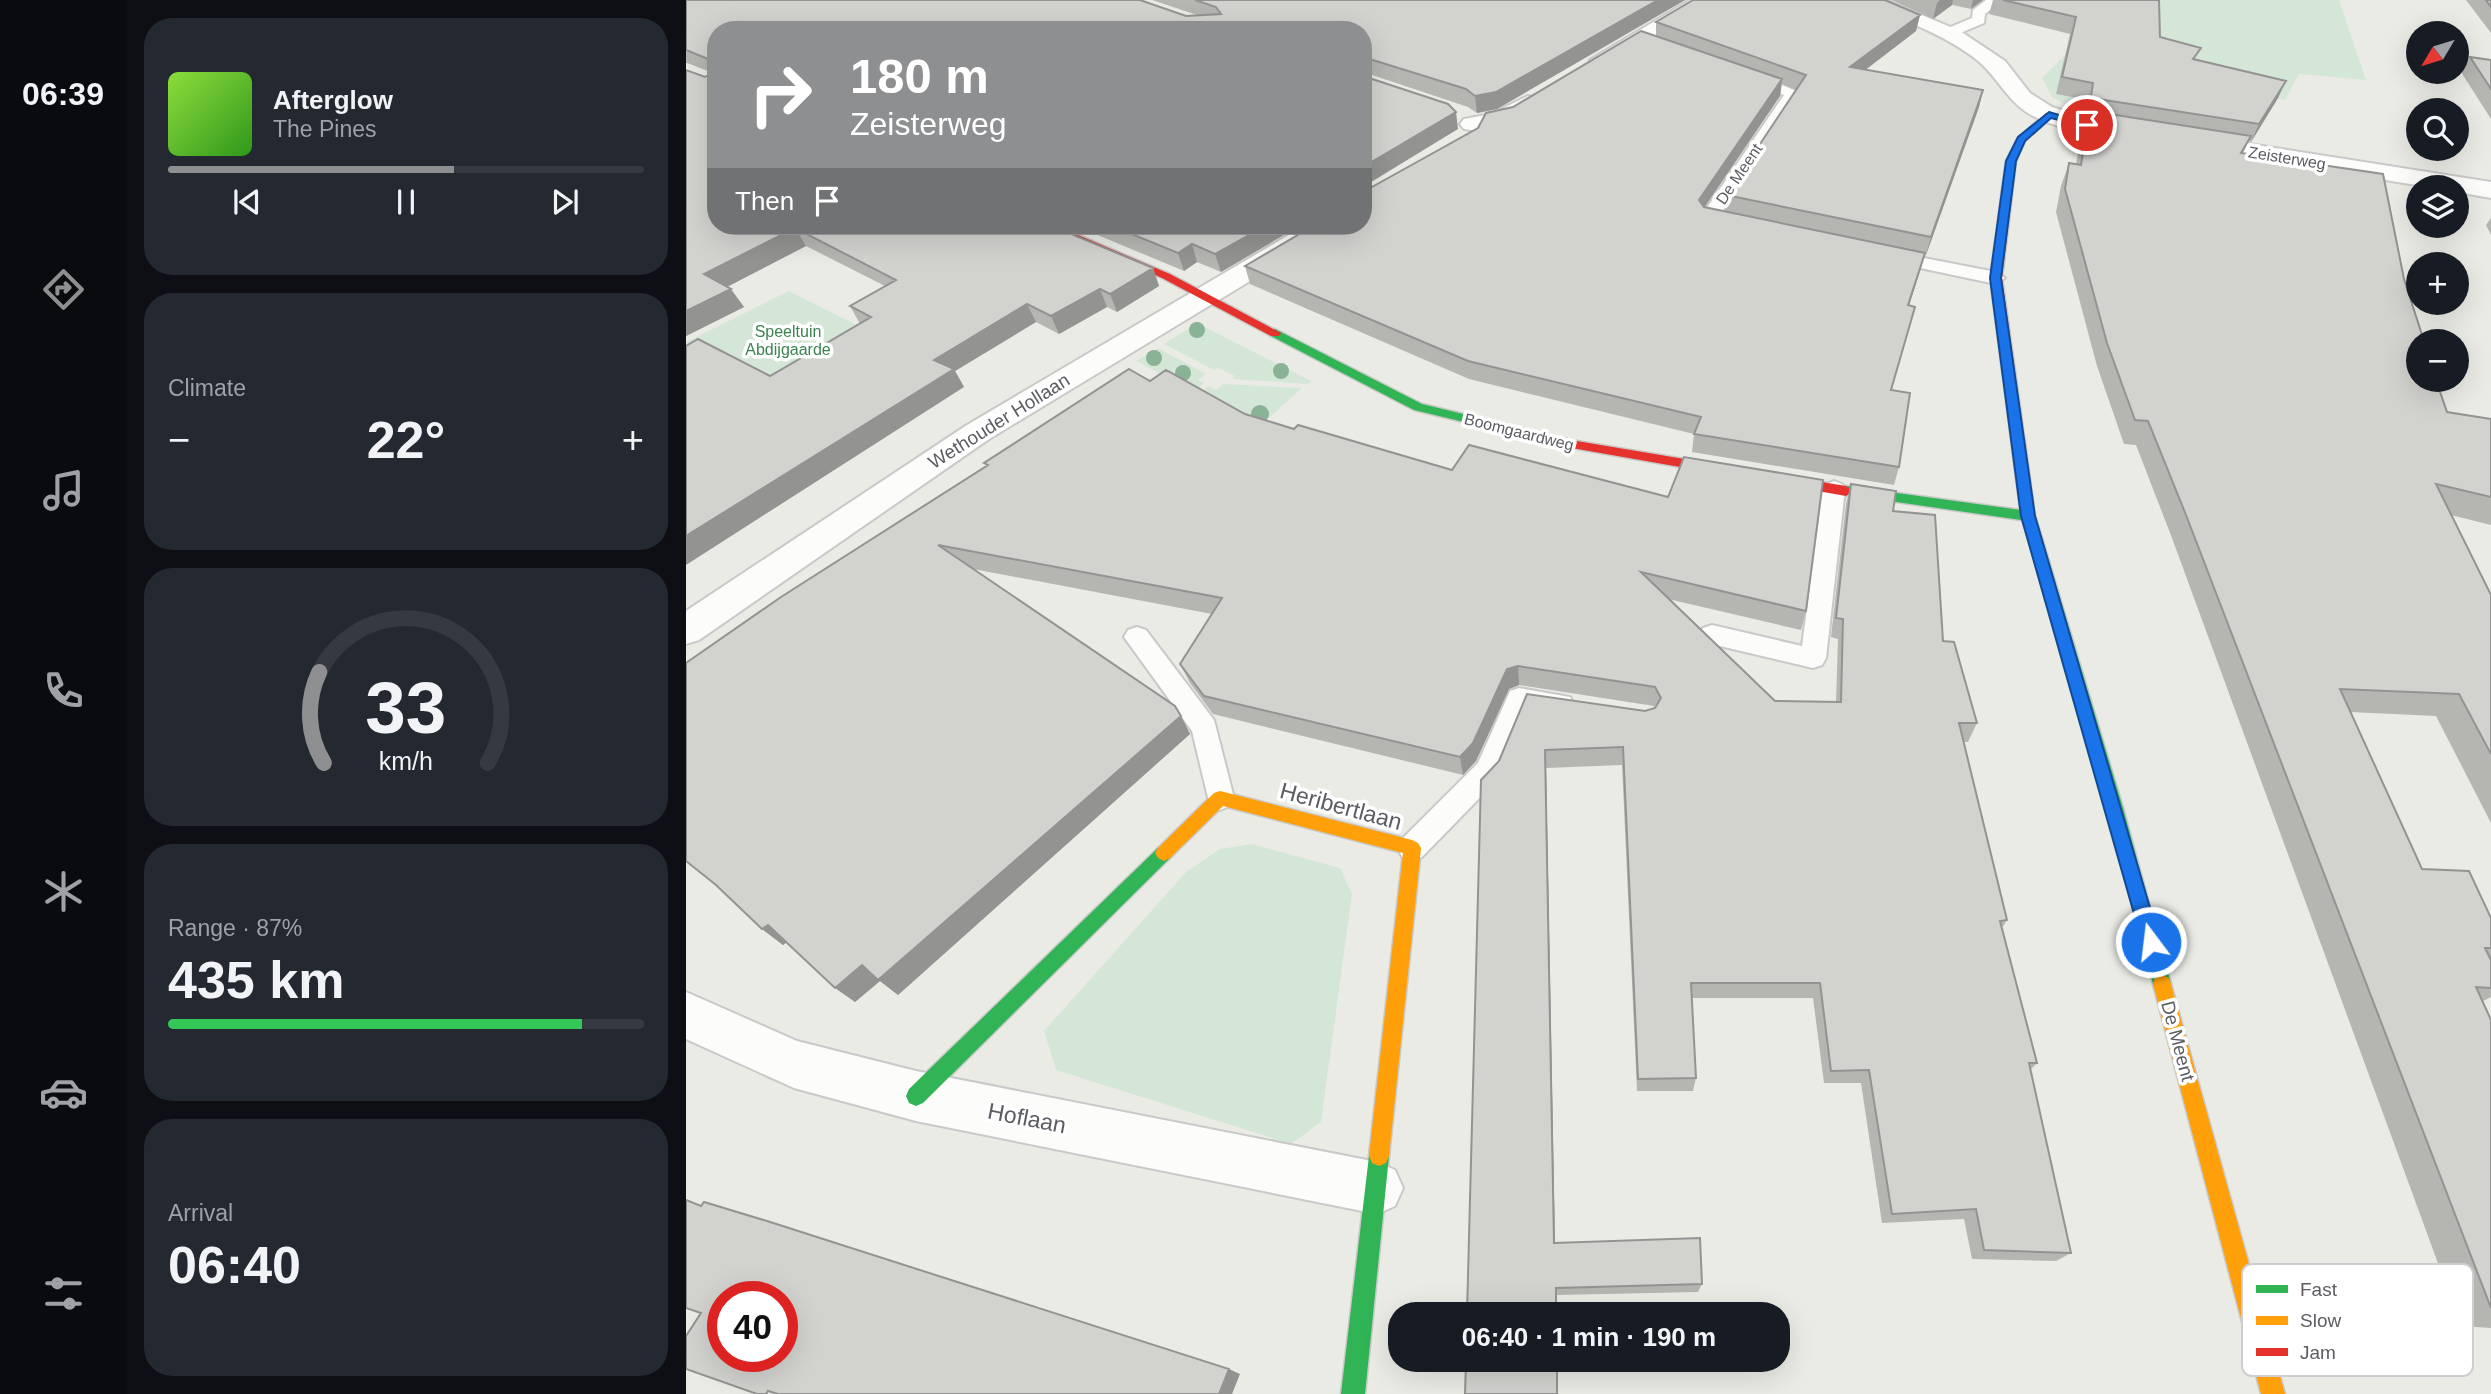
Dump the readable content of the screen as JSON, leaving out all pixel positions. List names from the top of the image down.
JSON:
{
  "streets": {
    "street": [
      "Zeisterweg",
      "De Meent",
      "Wethouder Hollaan",
      "Boomgaardweg",
      "Heribertlaan",
      "Hoflaan"
    ]
  },
  "crossings": [
    ["Zeisterweg", "De Meent"],
    ["De Meent", "Boomgaardweg"],
    ["Wethouder Hollaan", "Boomgaardweg"],
    ["Heribertlaan", "Hoflaan"]
  ],
  "parks": ["Speeltuin Abdijgaarde"],
  "legend": ["Fast", "Slow", "Jam"],
  "north": "bottom left",
  "page": {
    "tabs": "06:39",
    "map_buttons": ["+", "−"],
    "turn": ["180 m", "Zeisterweg"],
    "song": ["Afterglow", "The Pines"],
    "then": "Then",
    "tile": [
      "Climate",
      ["Range · 87%", "435 km"],
      ["Arrival", "06:40"]
    ],
    "heat": ["−", "22°", "+"],
    "limit": "40",
    "trip": "06:40 · 1 min · 190 m",
    "gauge": ["33", "km/h"]
  }
}
